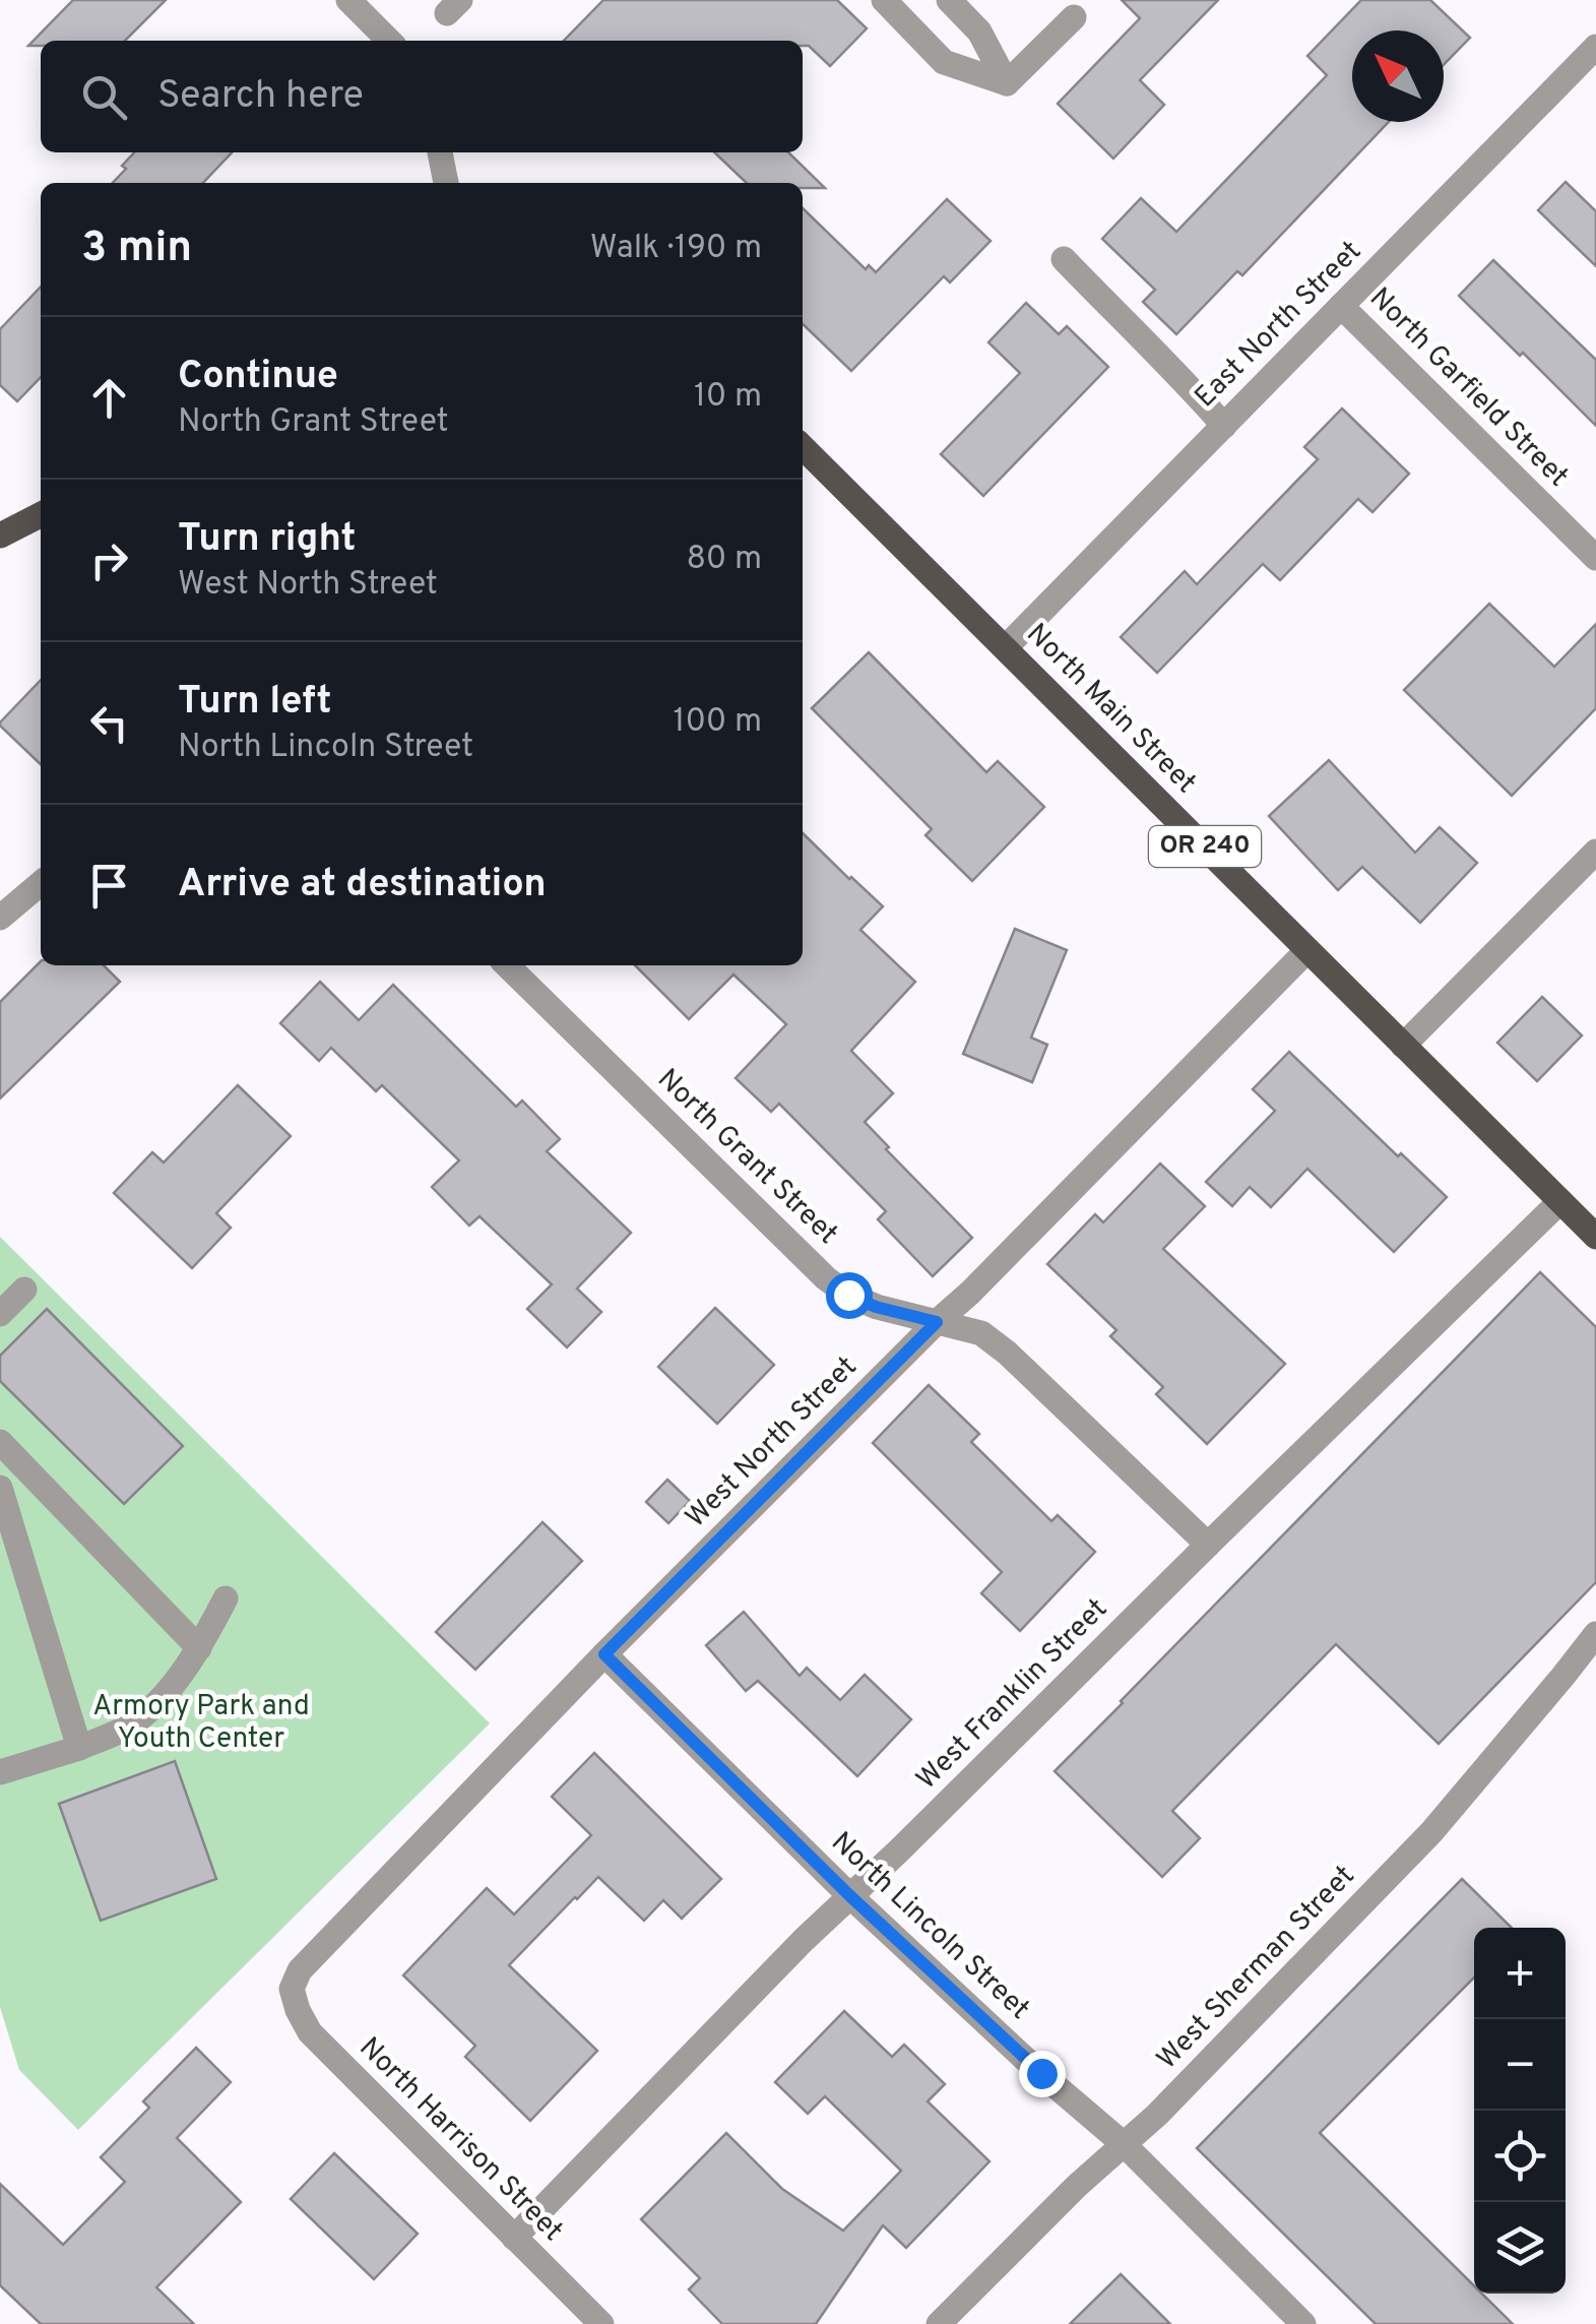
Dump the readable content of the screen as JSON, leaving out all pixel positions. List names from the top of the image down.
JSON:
{
  "streets": {
    "main road": ["North Main Street", "OR 240"],
    "street": [
      "East North Street",
      "North Garfield Street",
      "North Grant Street",
      "West North Street",
      "West Franklin Street",
      "North Lincoln Street",
      "West Sherman Street",
      "North Harrison Street"
    ]
  },
  "crossings": [
    ["East North Street", "North Garfield Street"],
    ["East North Street", "North Main Street"],
    ["North Main Street", "West North Street"],
    ["North Main Street", "West Franklin Street"],
    ["North Grant Street", "West North Street"],
    ["North Grant Street", "West Franklin Street"],
    ["West North Street", "North Lincoln Street"],
    ["West North Street", "North Harrison Street"],
    ["West Franklin Street", "North Lincoln Street"],
    ["West Franklin Street", "North Harrison Street"],
    ["North Lincoln Street", "West Sherman Street"]
  ],
  "parks": ["Armory Park and Youth Center"],
  "north": "top left",
  "page": {
    "search": "Search here",
    "heading": ["3 min", "Walk · 190 m"],
    "list": [
      ["Continue", "North Grant Street", "10 m"],
      ["Turn right", "West North Street", "80 m"],
      ["Turn left", "North Lincoln Street", "100 m"],
      "Arrive at destination"
    ],
    "map_buttons": ["+", "−"]
  }
}
